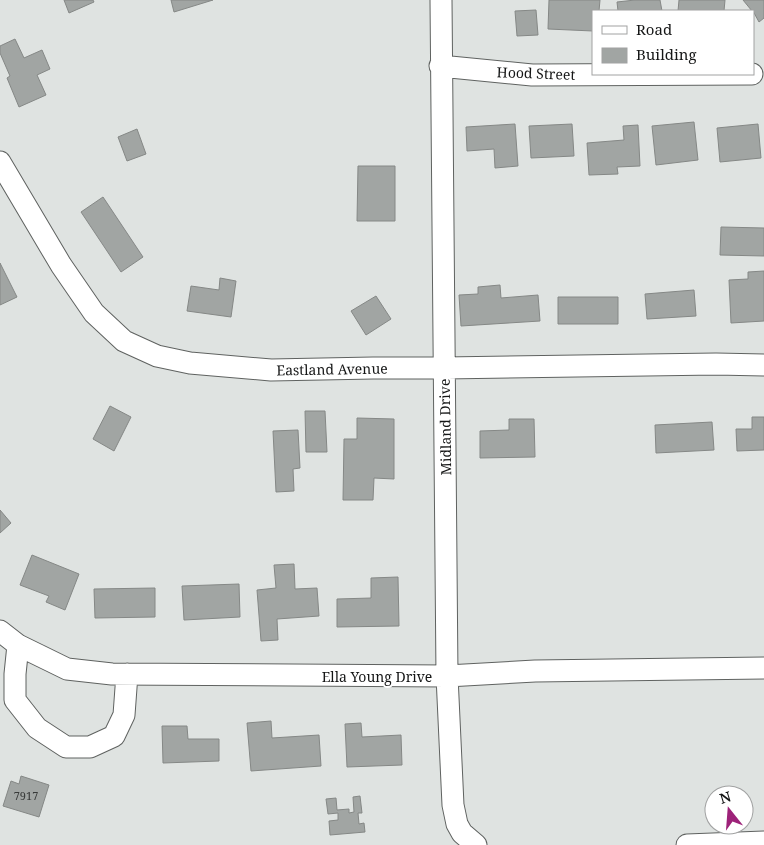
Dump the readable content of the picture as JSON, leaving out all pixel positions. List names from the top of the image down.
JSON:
{
  "streets": {
    "street": [
      "Hood Street",
      "Eastland Avenue",
      "Midland Drive",
      "Ella Young Drive"
    ]
  },
  "crossings": [
    ["Hood Street", "Midland Drive"],
    ["Eastland Avenue", "Midland Drive"],
    ["Midland Drive", "Ella Young Drive"]
  ],
  "house_numbers": ["7917"],
  "legend": ["Road", "Building"],
  "north": "top"
}
